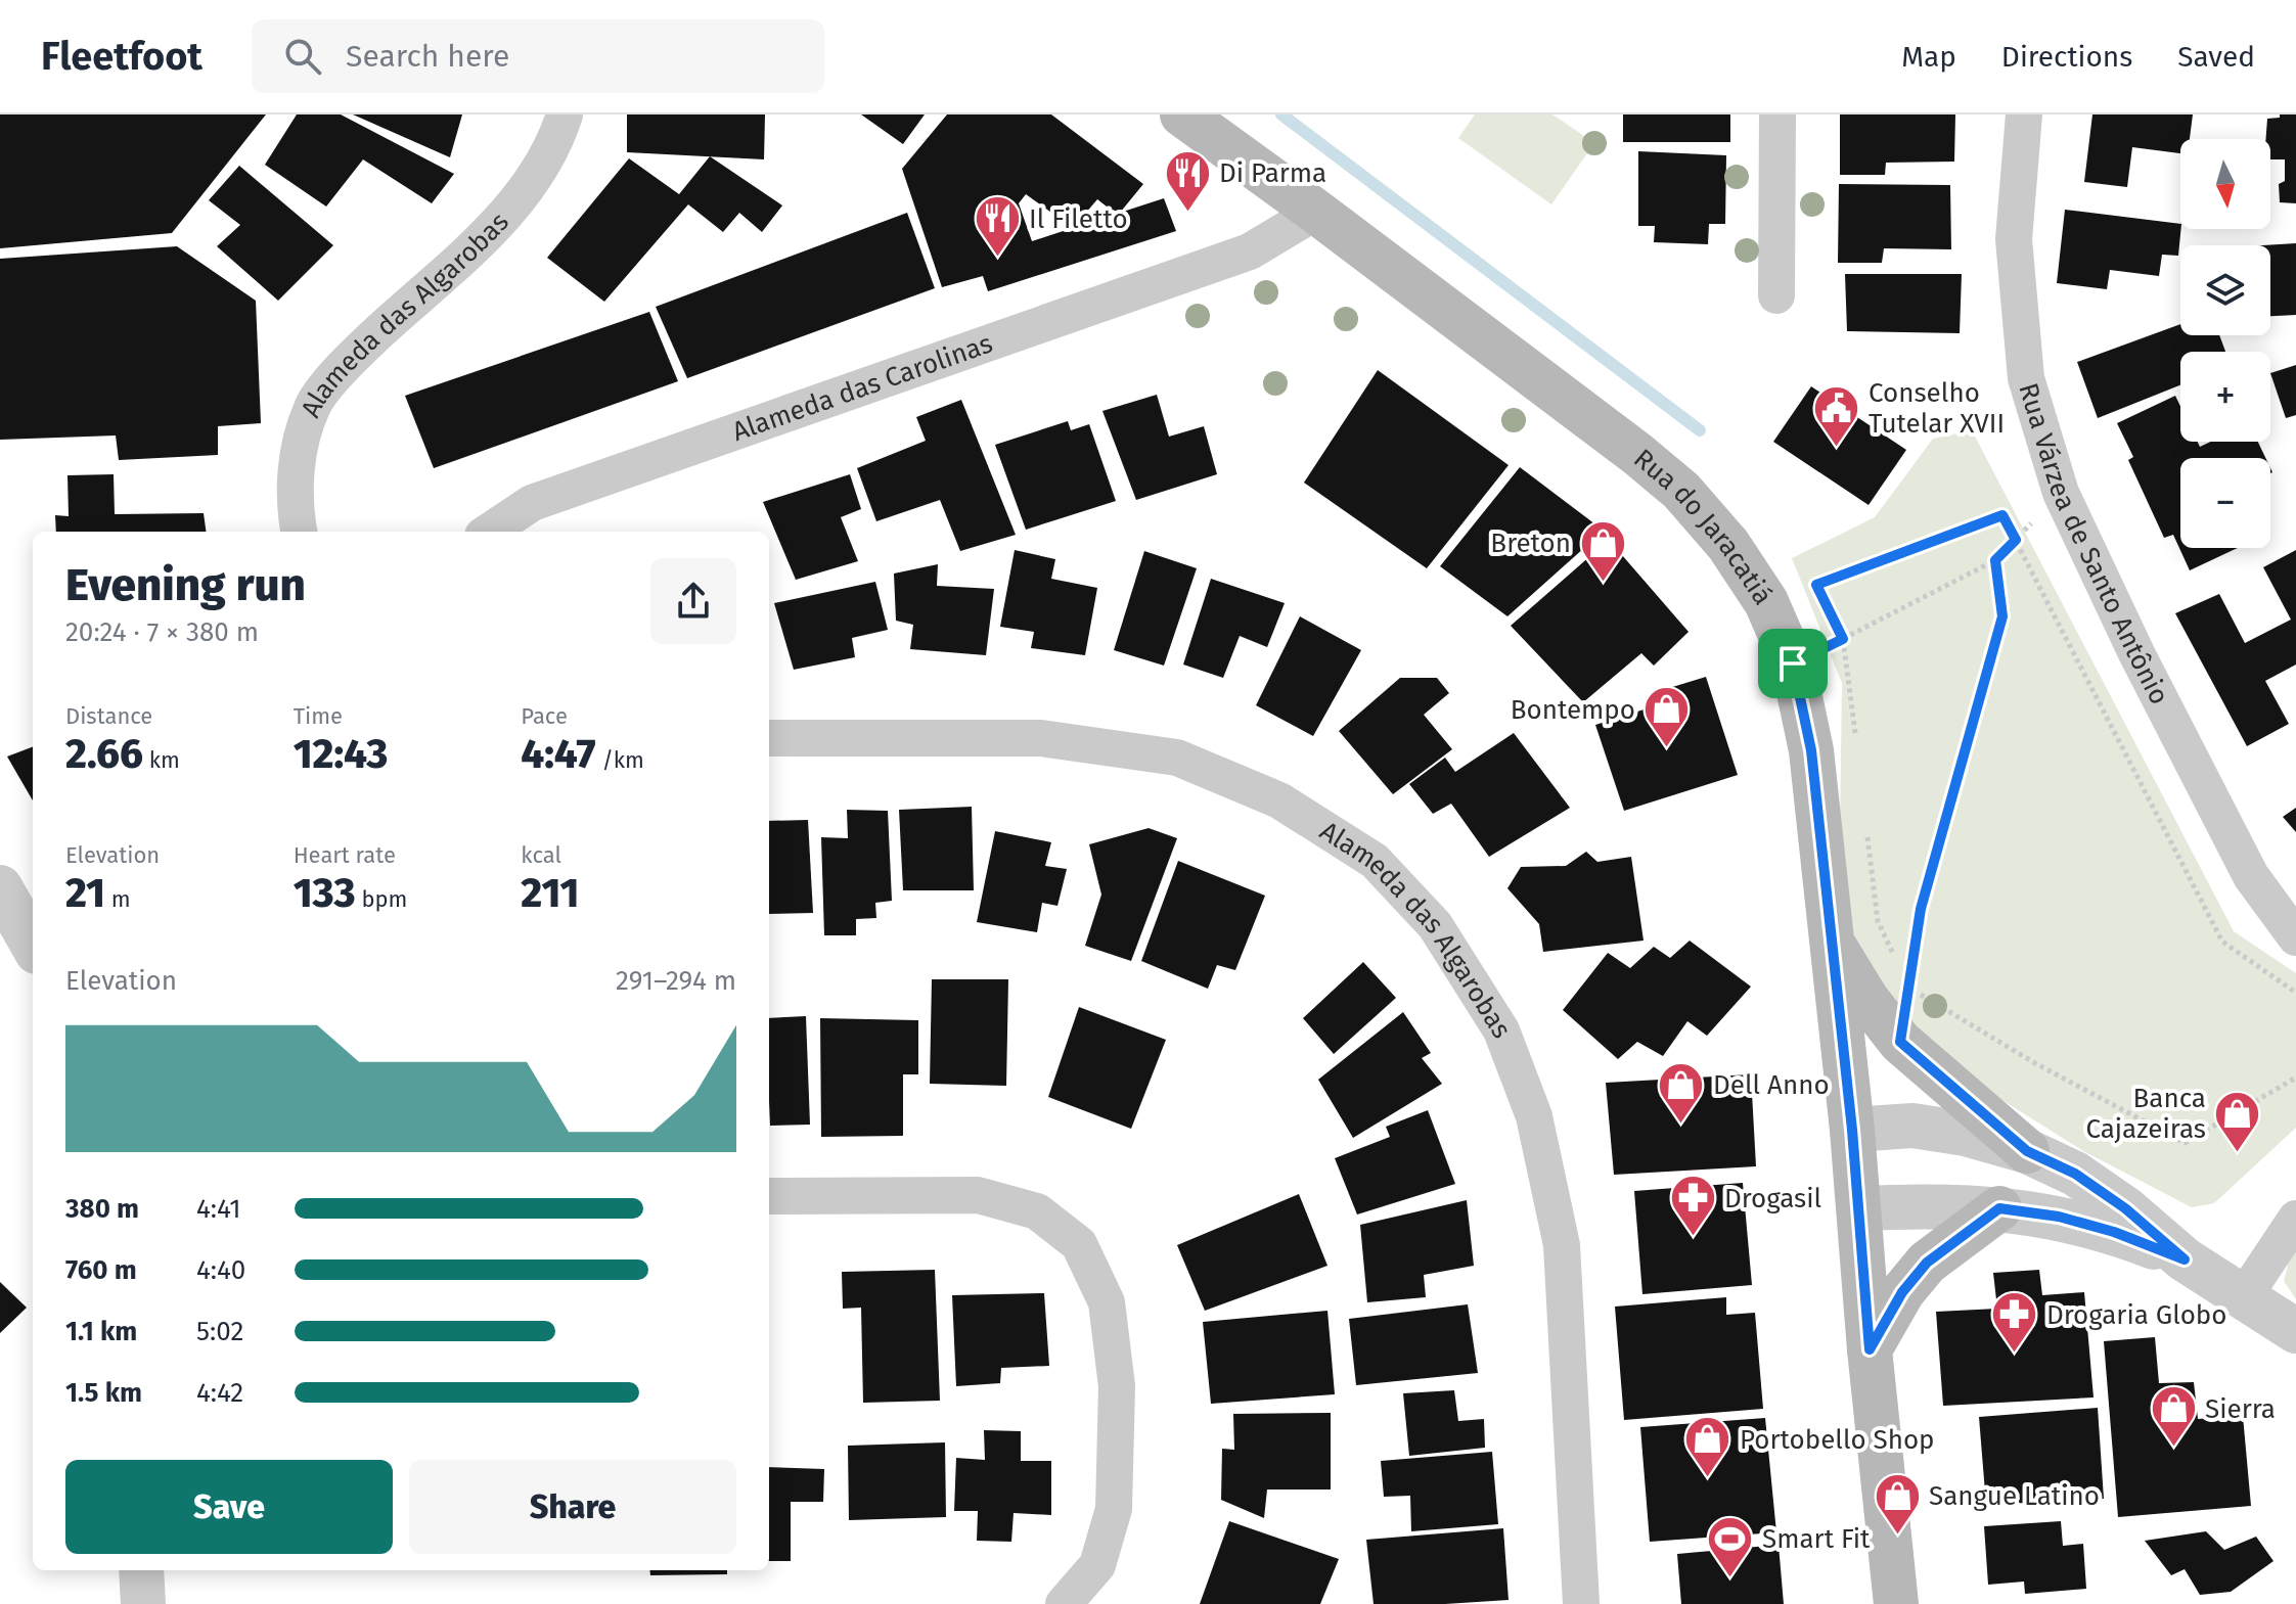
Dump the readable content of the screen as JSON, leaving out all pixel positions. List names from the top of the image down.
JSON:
{
  "streets": {
    "main road": ["Rua do Jaracatiá"],
    "street": ["Alameda das Algarobas", "Alameda das Carolinas", "Rua Várzea de Santo Antônio"]
  },
  "crossings": [
    ["Alameda das Carolinas", "Rua do Jaracatiá"]
  ],
  "places": {
    "restaurant": ["Di Parma", "Il Filetto"],
    "public building": ["Conselho Tutelar XVII"],
    "shop": [
      "Breton",
      "Bontempo",
      "Dell Anno",
      "Banca Cajazeiras",
      "Sierra",
      "Portobello Shop",
      "Sangue Latino"
    ],
    "pharmacy": ["Drogasil", "Drogaria Globo"],
    "sports": ["Smart Fit"]
  },
  "north": "bottom",
  "page": {
    "header": "Fleetfoot",
    "search": "Search here",
    "nav": ["Map", "Directions", "Saved"],
    "map_buttons": ["+", "−"],
    "heading": ["Evening run", "20:24 · 7 × 380 m"],
    "stats": [
      ["Distance", "2.66 km"],
      ["Time", "12:43"],
      ["Pace", "4:47 /km"],
      ["Elevation", "21 m"],
      ["Heart rate", "133 bpm"],
      ["kcal", "211"]
    ],
    "chart": ["Elevation", "291–294 m"],
    "list": [
      {
        "name": "380 m",
        "note": "4:41"
      },
      {
        "name": "760 m",
        "note": "4:40"
      },
      {
        "name": "1.1 km",
        "note": "5:02"
      },
      {
        "name": "1.5 km",
        "note": "4:42"
      }
    ],
    "buttons": ["Save", "Share"]
  }
}
